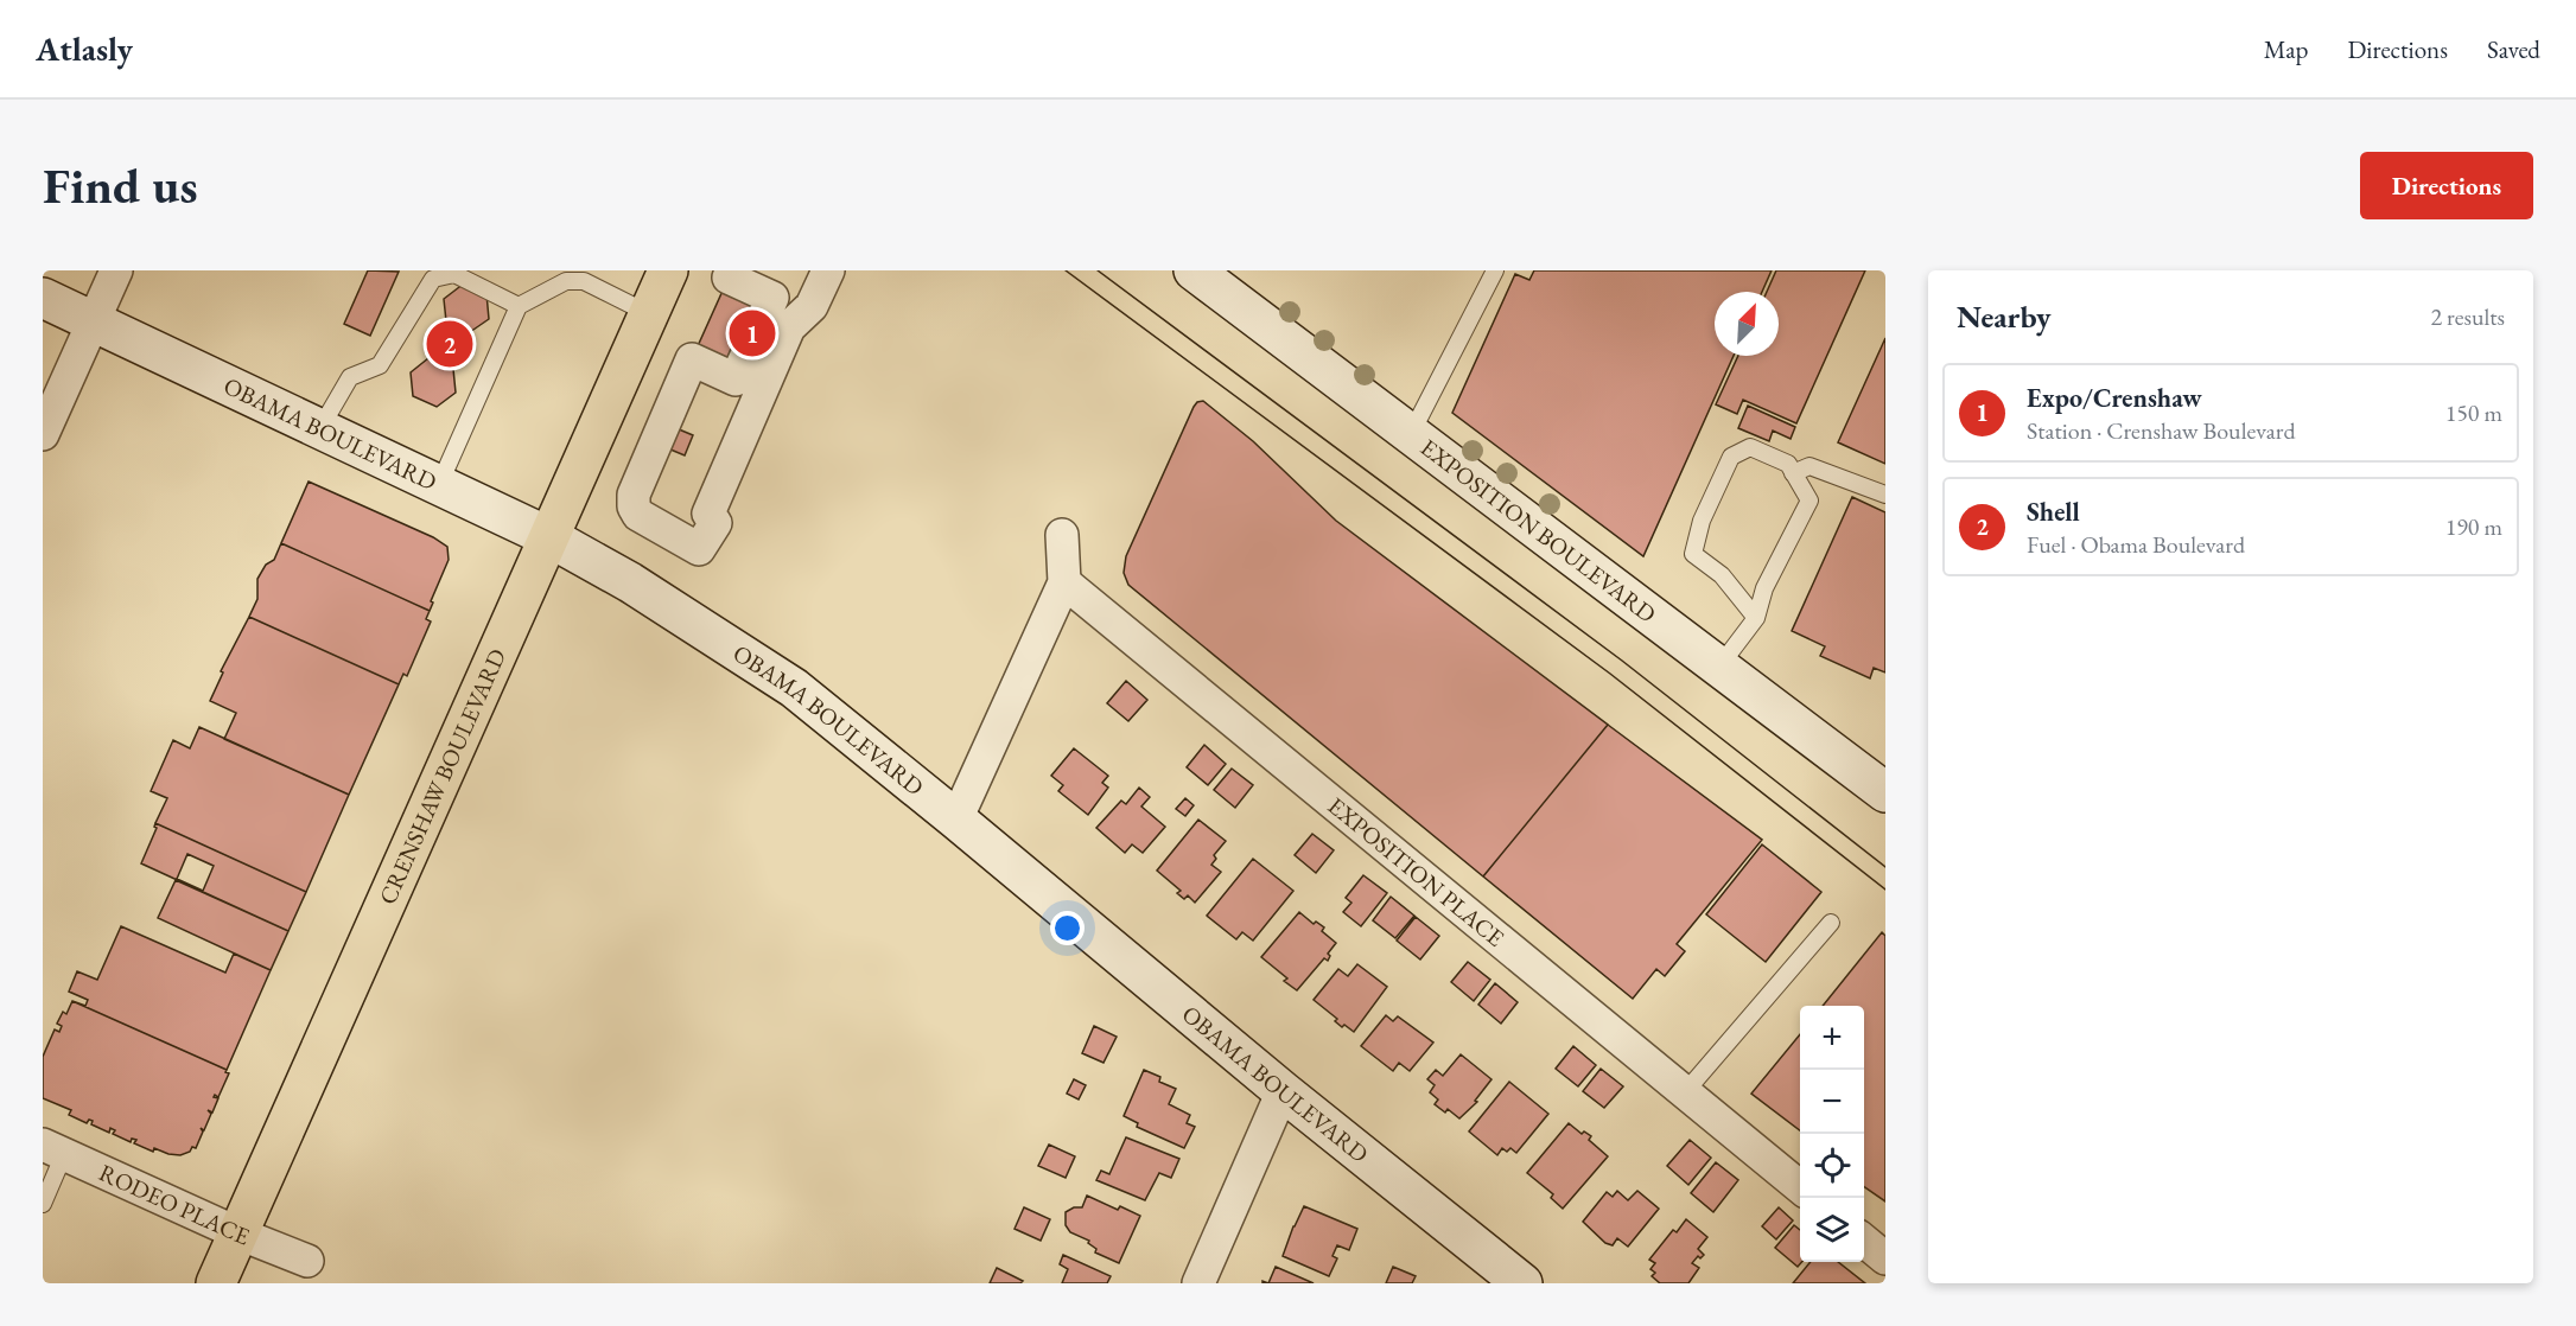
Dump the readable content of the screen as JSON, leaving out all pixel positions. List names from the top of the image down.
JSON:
{
  "streets": {
    "main road": ["OBAMA BOULEVARD", "EXPOSITION BOULEVARD", "CRENSHAW BOULEVARD"],
    "street": ["EXPOSITION PLACE", "RODEO PLACE"]
  },
  "crossings": [
    ["OBAMA BOULEVARD", "CRENSHAW BOULEVARD"],
    ["CRENSHAW BOULEVARD", "RODEO PLACE"]
  ],
  "north": "top right",
  "page": {
    "header": "Atlasly",
    "nav": ["Map", "Directions", "Saved"],
    "buttons": "Directions",
    "title": "Find us",
    "heading": ["Nearby", "2 results"],
    "pins": ["1", "2"],
    "list": [
      {
        "mark": "1",
        "name": "Expo/Crenshaw",
        "note": "Station · Crenshaw Boulevard",
        "value": "150 m"
      },
      {
        "mark": "2",
        "name": "Shell",
        "note": "Fuel · Obama Boulevard",
        "value": "190 m"
      }
    ],
    "map_buttons": ["+", "−"]
  }
}
